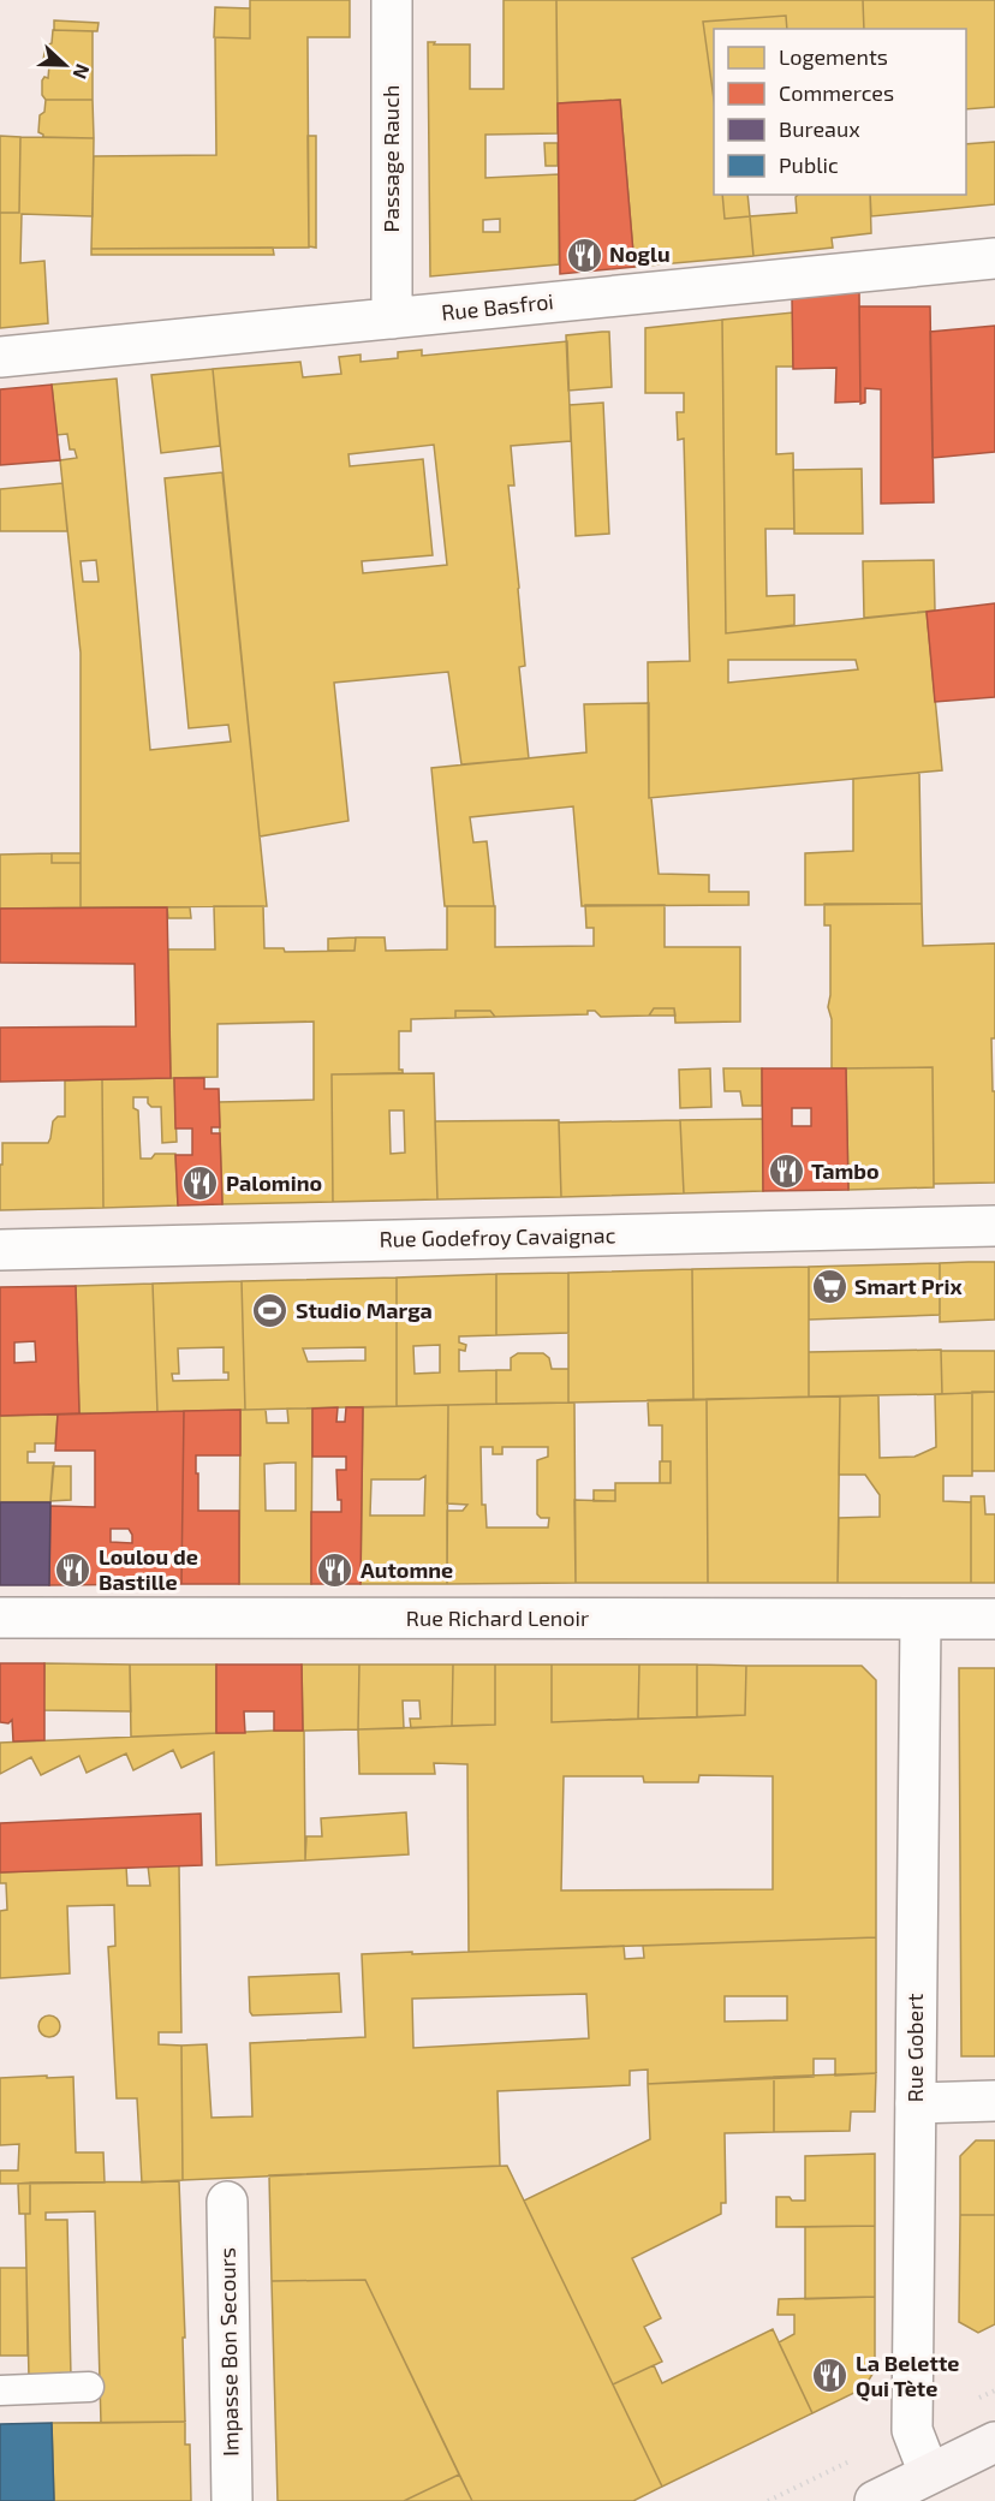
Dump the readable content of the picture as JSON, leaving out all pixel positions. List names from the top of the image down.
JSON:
{
  "streets": {
    "street": [
      "Passage Rauch",
      "Rue Basfroi",
      "Rue Godefroy Cavaignac",
      "Rue Richard Lenoir",
      "Rue Gobert",
      "Impasse Bon Secours"
    ]
  },
  "crossings": [
    ["Passage Rauch", "Rue Basfroi"],
    ["Rue Richard Lenoir", "Rue Gobert"]
  ],
  "places": {
    "restaurant": [
      "Noglu",
      "Tambo",
      "Palomino",
      "Loulou de Bastille",
      "Automne",
      "La Belette Qui Tète"
    ],
    "supermarket": ["Smart Prix"],
    "sports": ["Studio Marga"]
  },
  "legend": [
    "Logements",
    "Commerces",
    "Bureaux",
    "Public"
  ],
  "north": "right"
}
